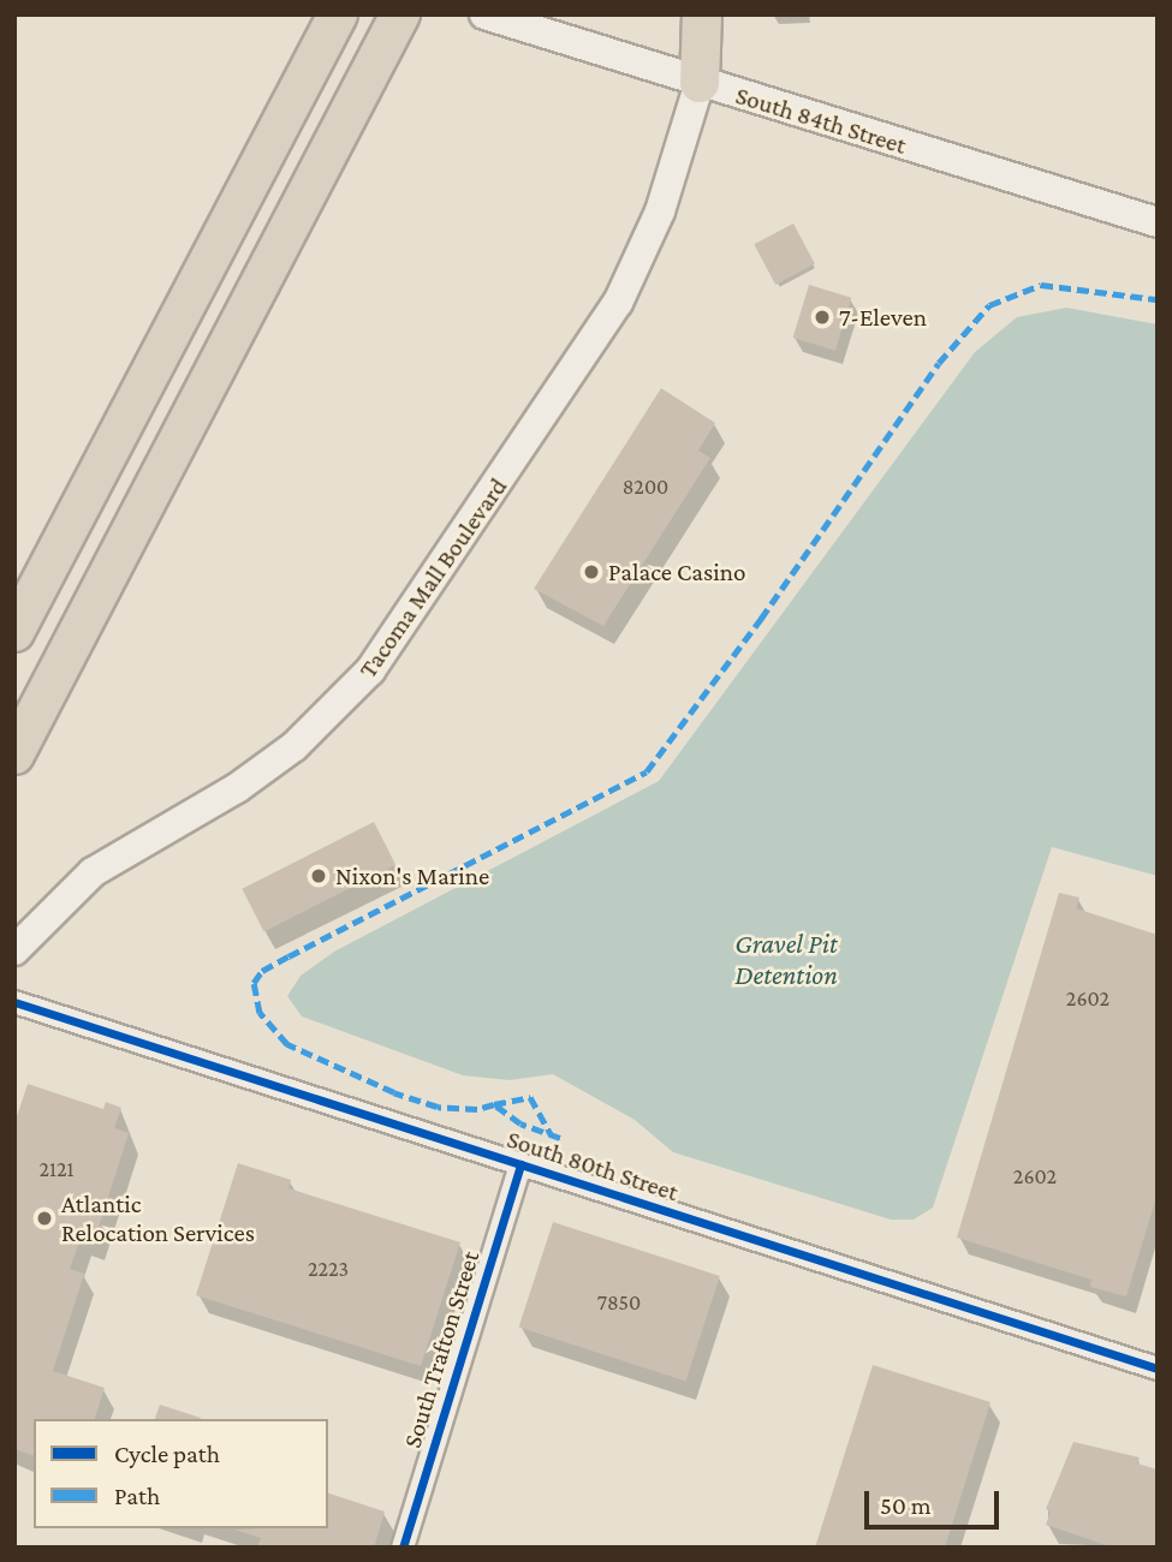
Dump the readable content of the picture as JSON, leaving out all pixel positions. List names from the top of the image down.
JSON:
{
  "streets": {
    "main road": ["South 84th Street", "Tacoma Mall Boulevard"],
    "street": ["South 80th Street", "South Trafton Street"]
  },
  "crossings": [
    ["South 84th Street", "Tacoma Mall Boulevard"],
    ["South 80th Street", "South Trafton Street"]
  ],
  "water": ["Gravel Pit Detention"],
  "places": [
    "7-Eleven",
    "Palace Casino",
    "Nixon's Marine",
    "Atlantic Relocation Services"
  ],
  "house_numbers": [
    "8200",
    "2602",
    "2121",
    "2602",
    "2223",
    "7850"
  ],
  "legend": ["Cycle path", "Path"],
  "scale_bar": "50 m"
}
